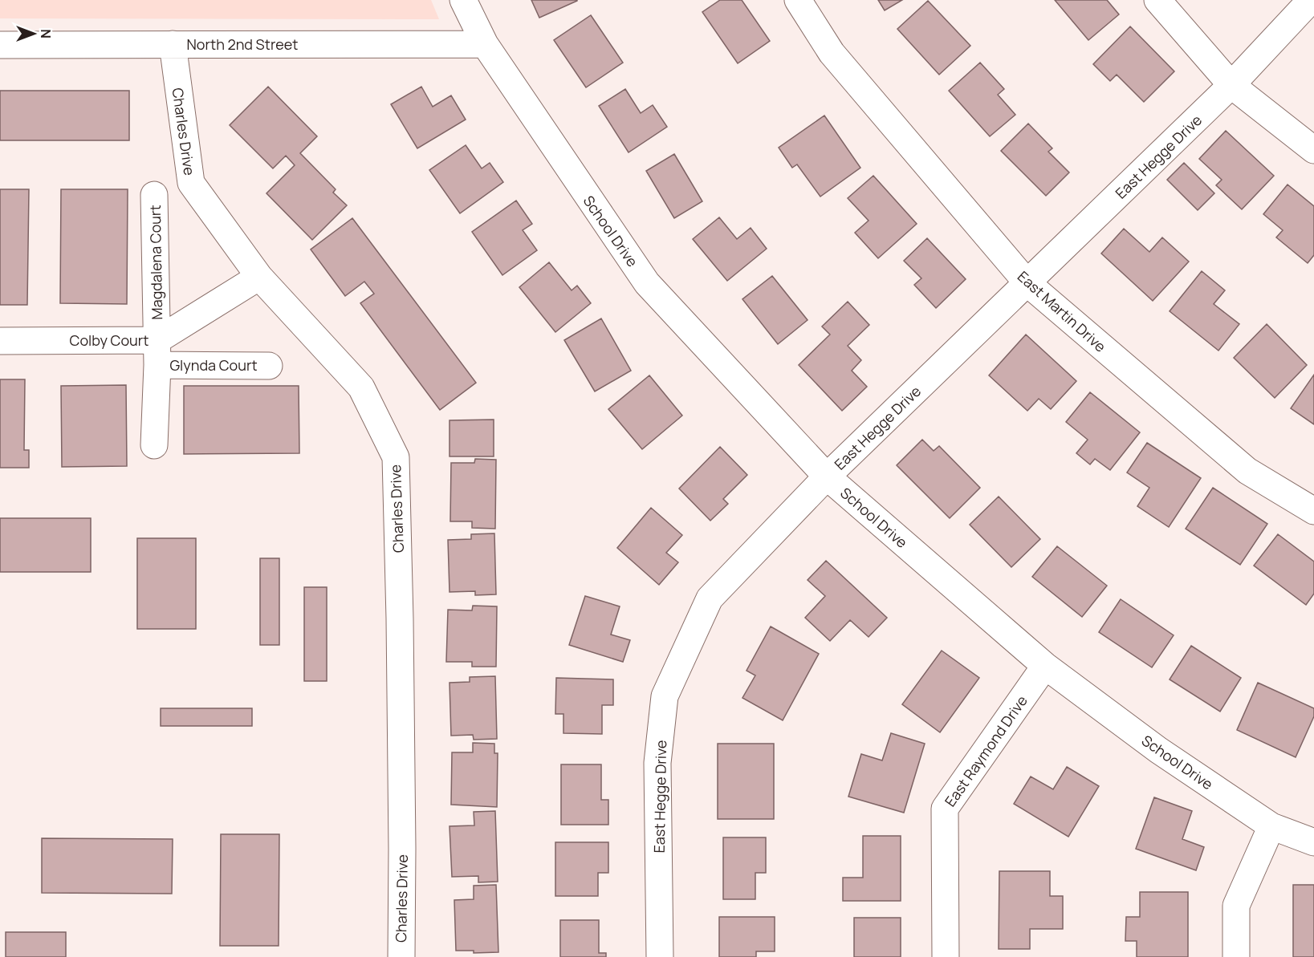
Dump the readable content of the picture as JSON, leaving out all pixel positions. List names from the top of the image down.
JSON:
{
  "streets": {
    "street": [
      "North 2nd Street",
      "Charles Drive",
      "East Hegge Drive",
      "School Drive",
      "Magdalena Court",
      "East Martin Drive",
      "Colby Court",
      "Glynda Court",
      "East Raymond Drive"
    ]
  },
  "crossings": [
    ["North 2nd Street", "Charles Drive"],
    ["North 2nd Street", "School Drive"],
    ["Charles Drive", "Colby Court"],
    ["East Hegge Drive", "School Drive"],
    ["East Hegge Drive", "East Martin Drive"],
    ["School Drive", "East Raymond Drive"],
    ["Magdalena Court", "Colby Court"],
    ["Magdalena Court", "Glynda Court"],
    ["Colby Court", "Glynda Court"]
  ],
  "north": "right"
}
